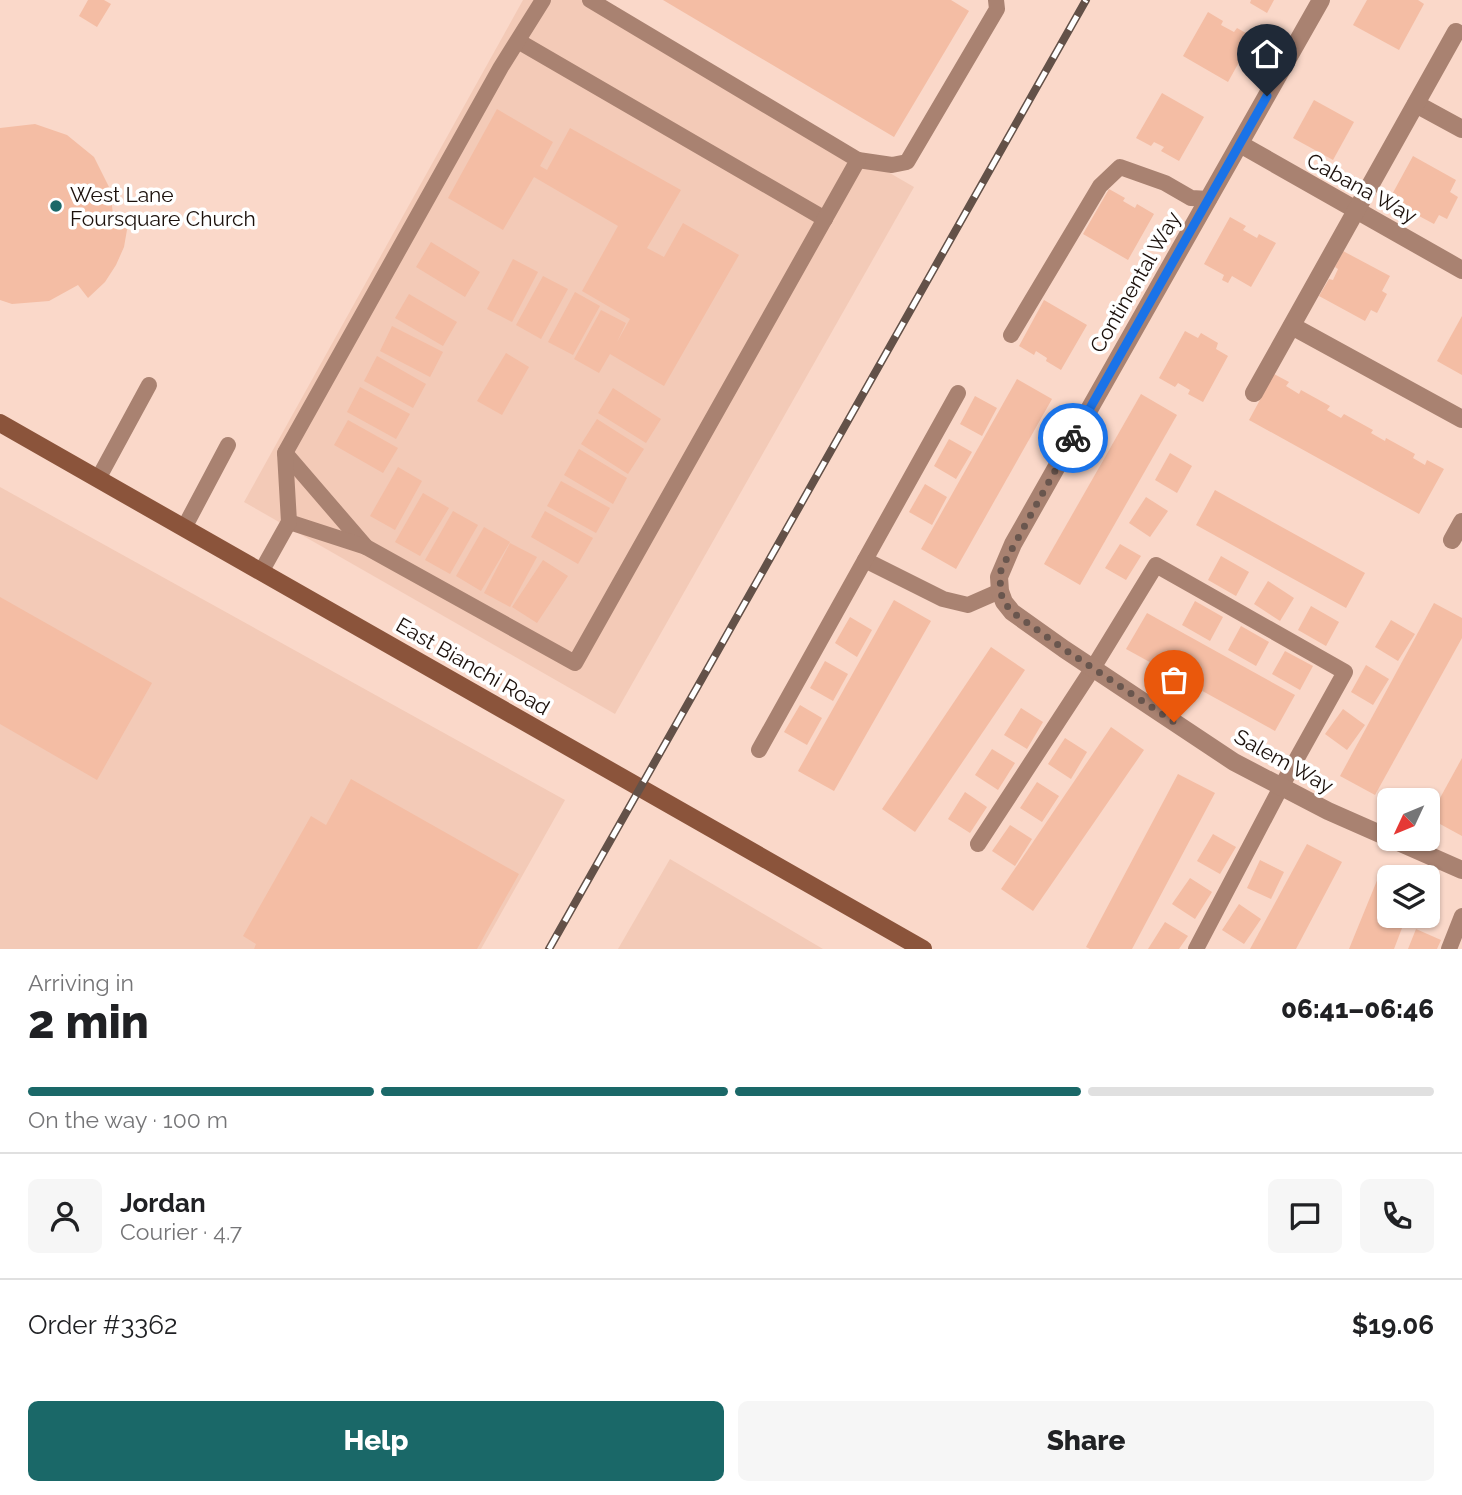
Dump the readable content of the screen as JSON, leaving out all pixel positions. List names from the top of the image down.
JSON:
{
  "streets": {
    "street": [
      "Cabana Way",
      "Continental Way",
      "East Bianchi Road",
      "Salem Way"
    ]
  },
  "crossings": [
    ["Cabana Way", "Continental Way"],
    ["Continental Way", "Salem Way"]
  ],
  "places": ["West Lane Foursquare Church"],
  "north": "bottom left",
  "page": {
    "heading": ["2 min", "Arriving in", "06:41–06:46"],
    "panel": [
      "Jordan",
      "Courier · 4.7",
      "Order #3362",
      "$19.06"
    ],
    "bar": "On the way · 100 m",
    "buttons": ["Help", "Share"]
  }
}
